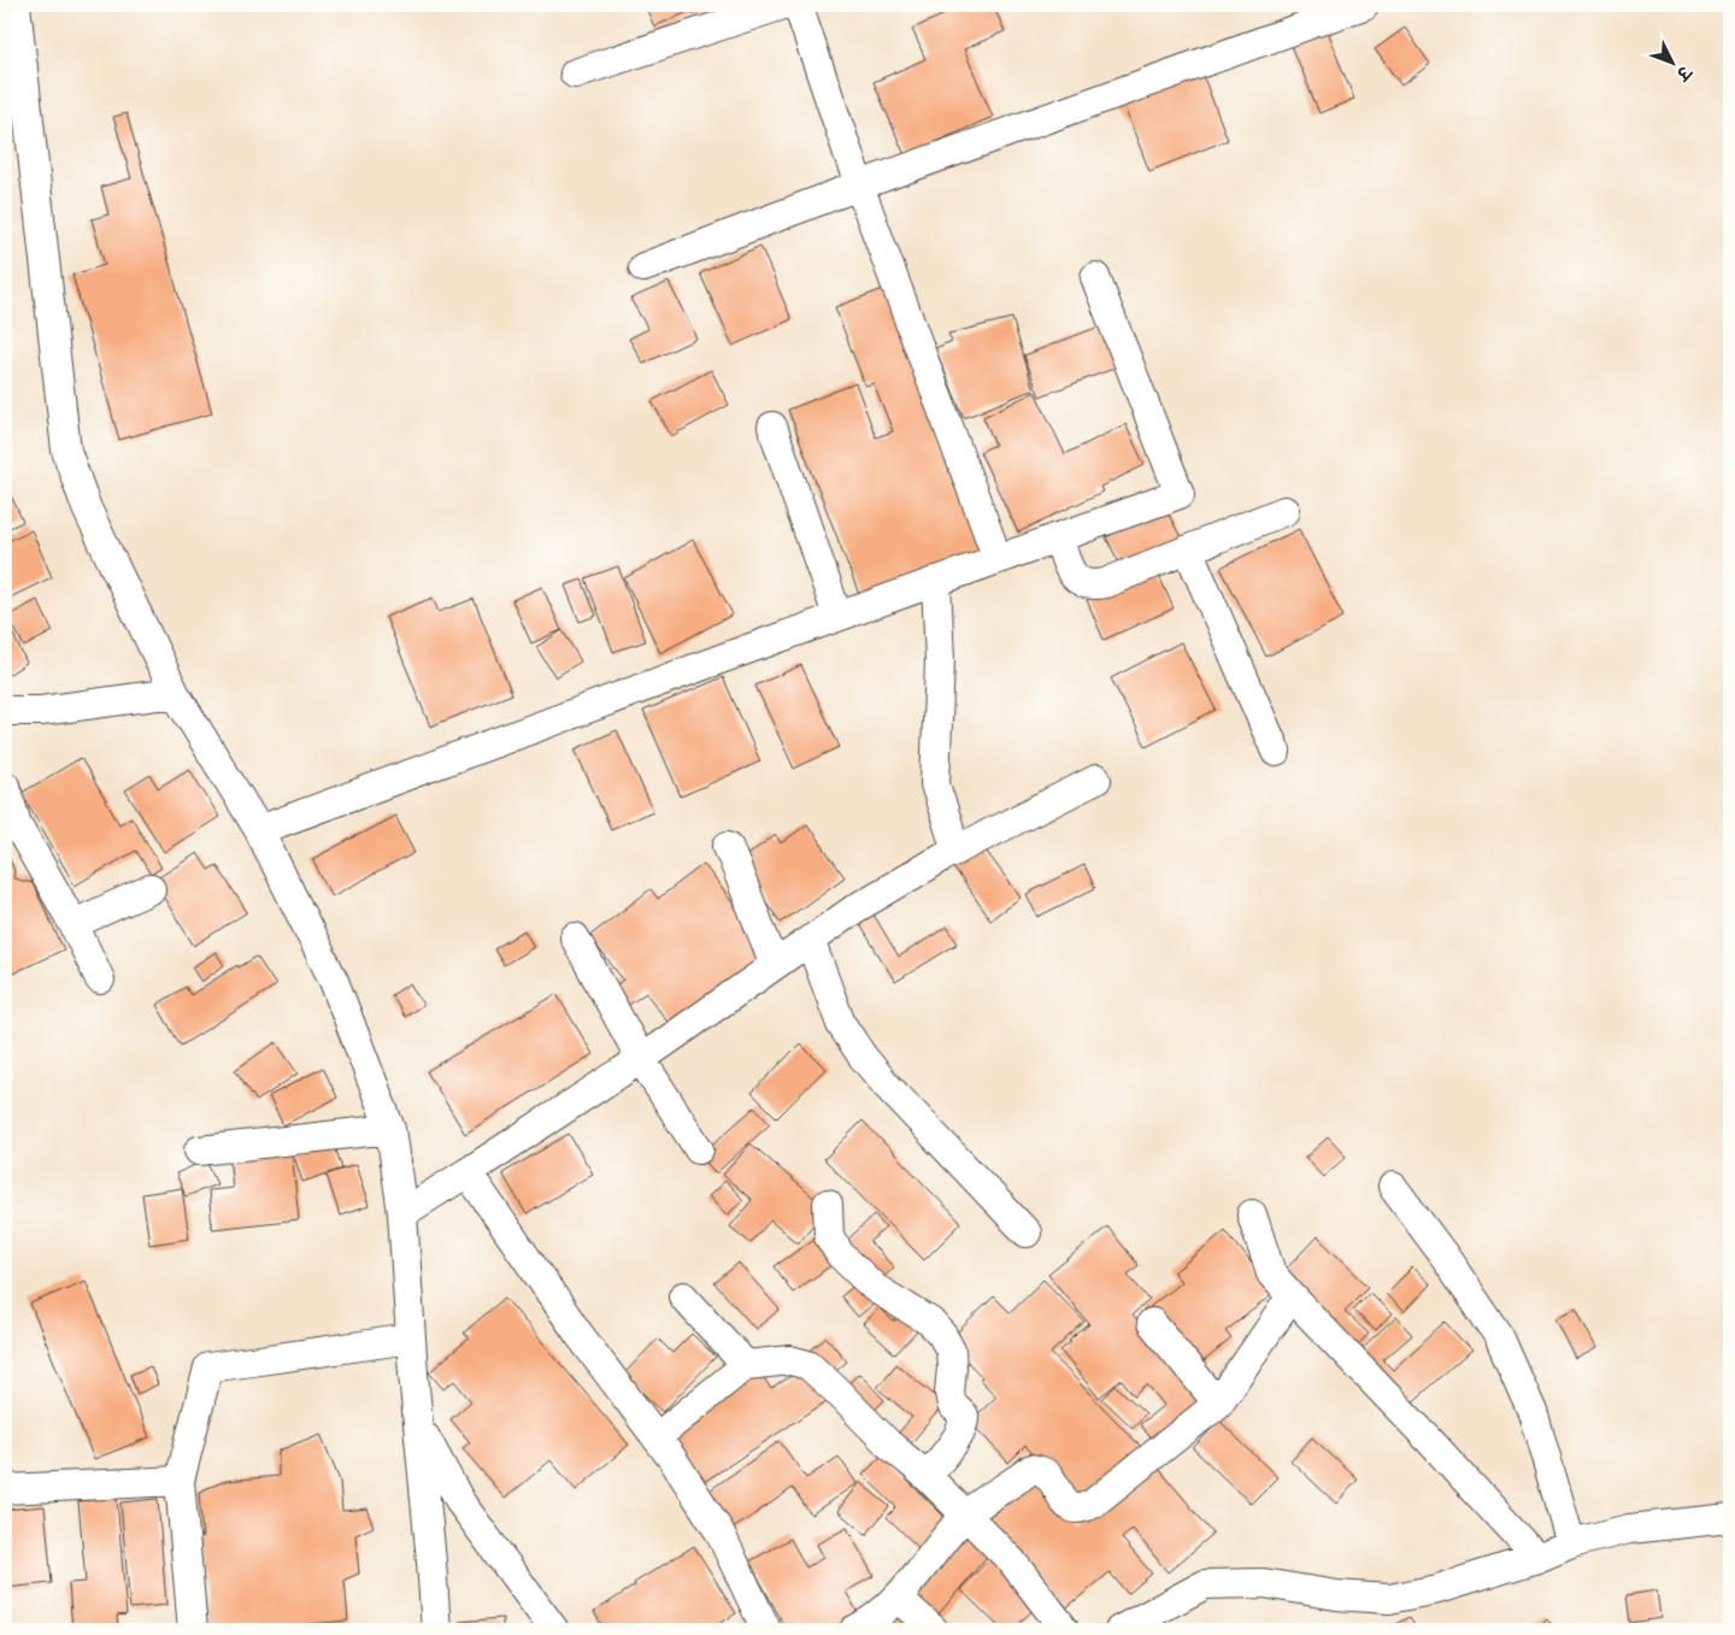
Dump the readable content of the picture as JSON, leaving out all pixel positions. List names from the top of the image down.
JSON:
{
  "north": "bottom right"
}
